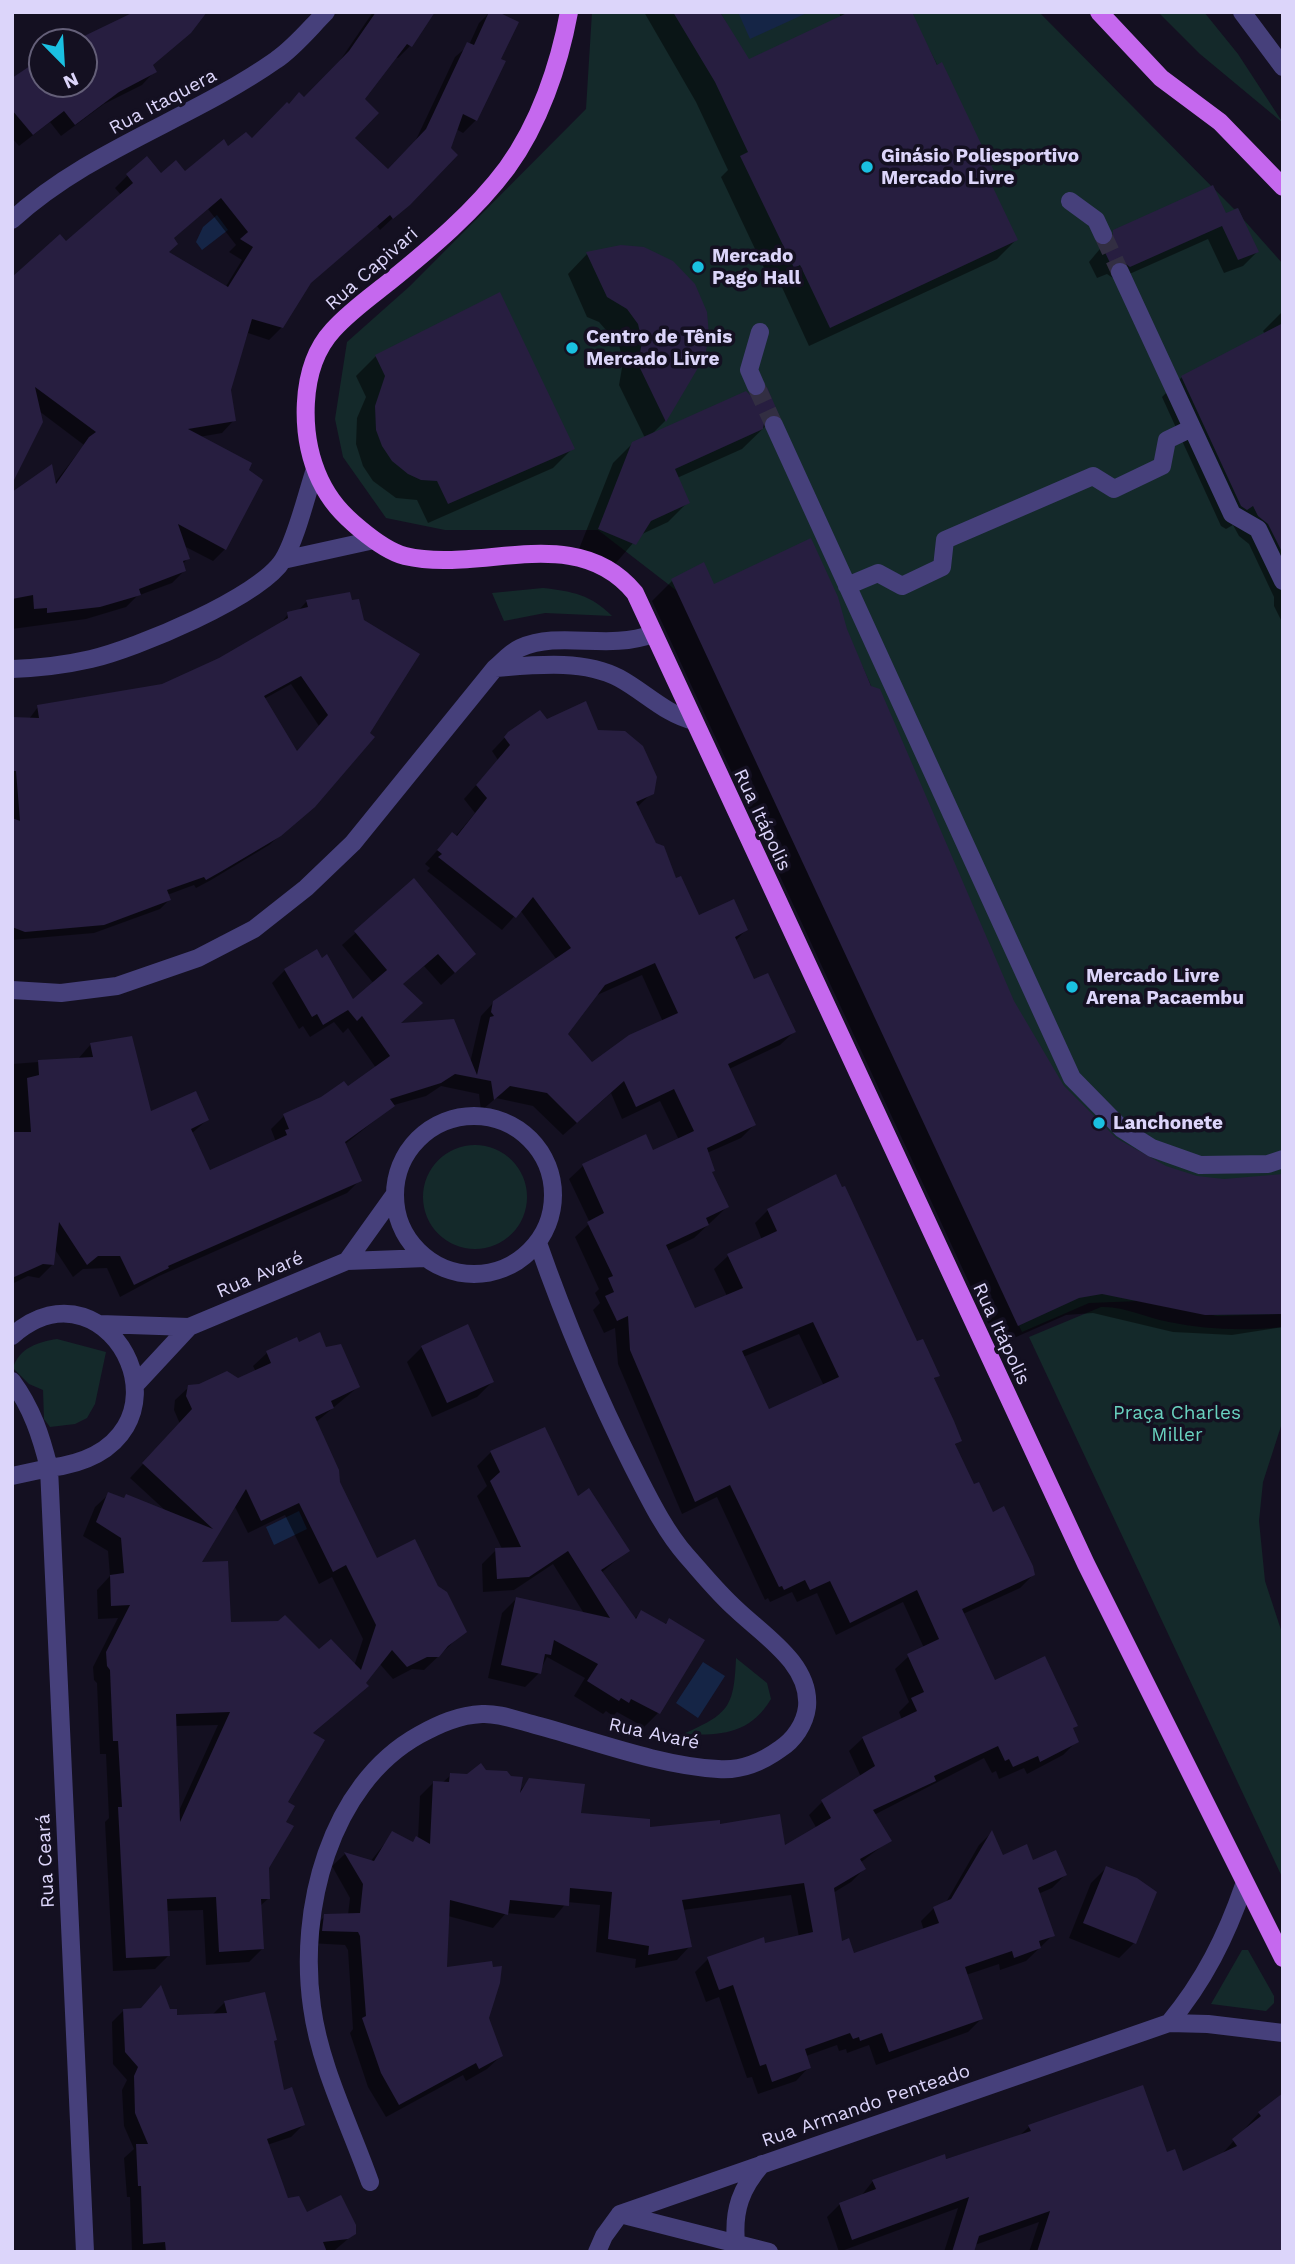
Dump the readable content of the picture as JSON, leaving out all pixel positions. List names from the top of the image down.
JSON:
{
  "streets": {
    "main road": ["Rua Capivari", "Rua Itápolis"],
    "street": [
      "Rua Itaquera",
      "Rua Avaré",
      "Rua Ceará",
      "Rua Armando Penteado"
    ]
  },
  "crossings": [
    ["Rua Capivari", "Rua Itápolis"]
  ],
  "parks": ["Praça Charles Miller"],
  "places": [
    "Ginásio Poliesportivo Mercado Livre",
    "Mercado Pago Hall",
    "Centro de Tênis Mercado Livre",
    "Mercado Livre Arena Pacaembu",
    "Lanchonete"
  ],
  "north": "bottom right"
}
